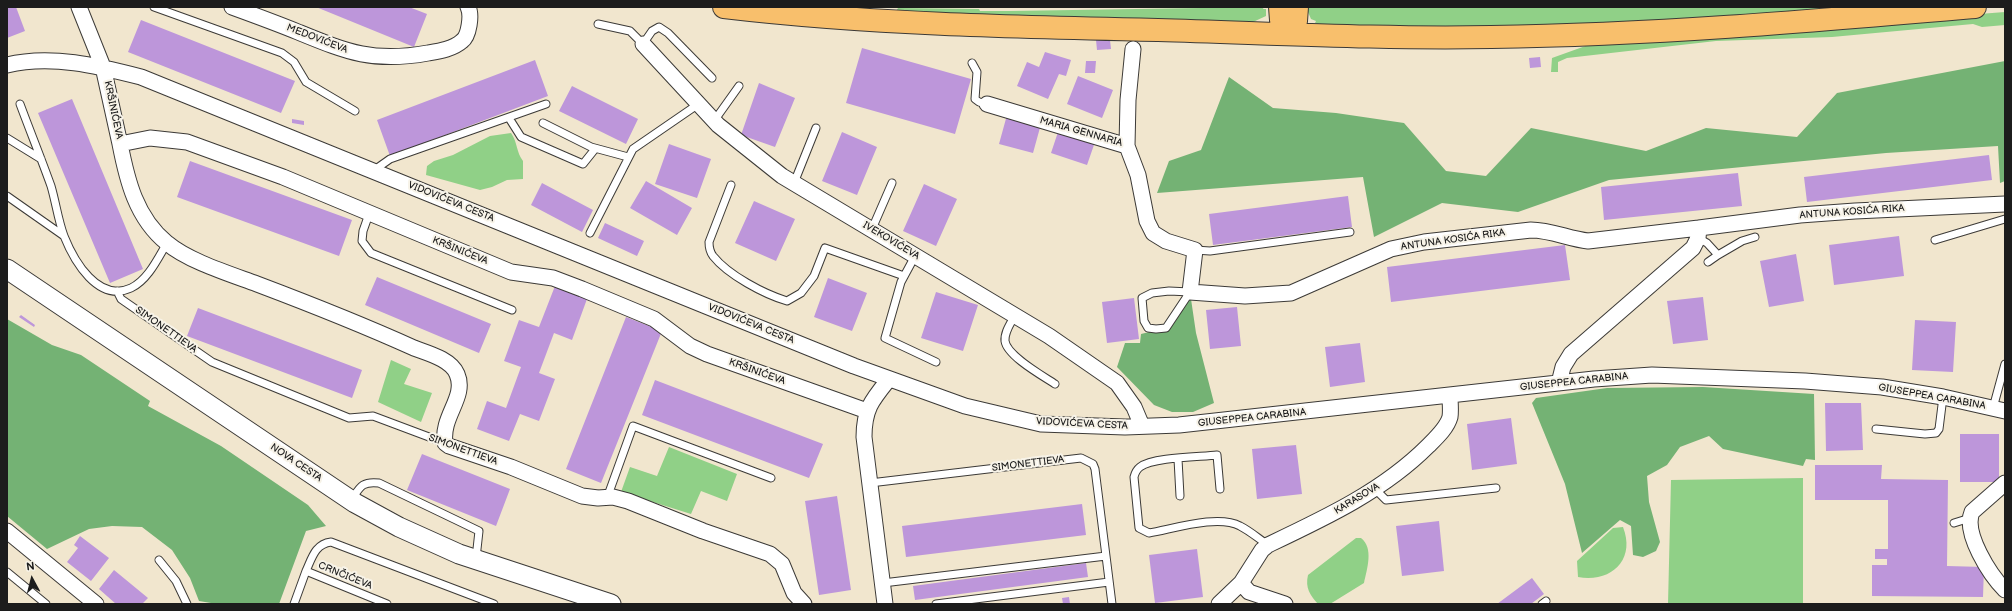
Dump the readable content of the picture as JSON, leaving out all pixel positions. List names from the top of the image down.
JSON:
{
  "streets": {
    "street": [
      "MEDOVIĆEVA",
      "KRŠINIĆEVA",
      "MARIA GENNARIA",
      "VIDOVIĆEVA CESTA",
      "ANTUNA KOSIĆA RIKA",
      "IVEKOVIĆEVA",
      "SIMONETTIEVA",
      "GIUSEPPEA CARABINA",
      "NOVA CESTA",
      "KARASOVA"
    ],
    "lane": ["CRNČIĆEVA"]
  },
  "crossings": [
    ["KRŠINIĆEVA", "VIDOVIĆEVA CESTA"],
    ["VIDOVIĆEVA CESTA", "IVEKOVIĆEVA"],
    ["VIDOVIĆEVA CESTA", "GIUSEPPEA CARABINA"],
    ["IVEKOVIĆEVA", "GIUSEPPEA CARABINA"],
    ["GIUSEPPEA CARABINA", "KARASOVA"]
  ],
  "north": "top"
}
